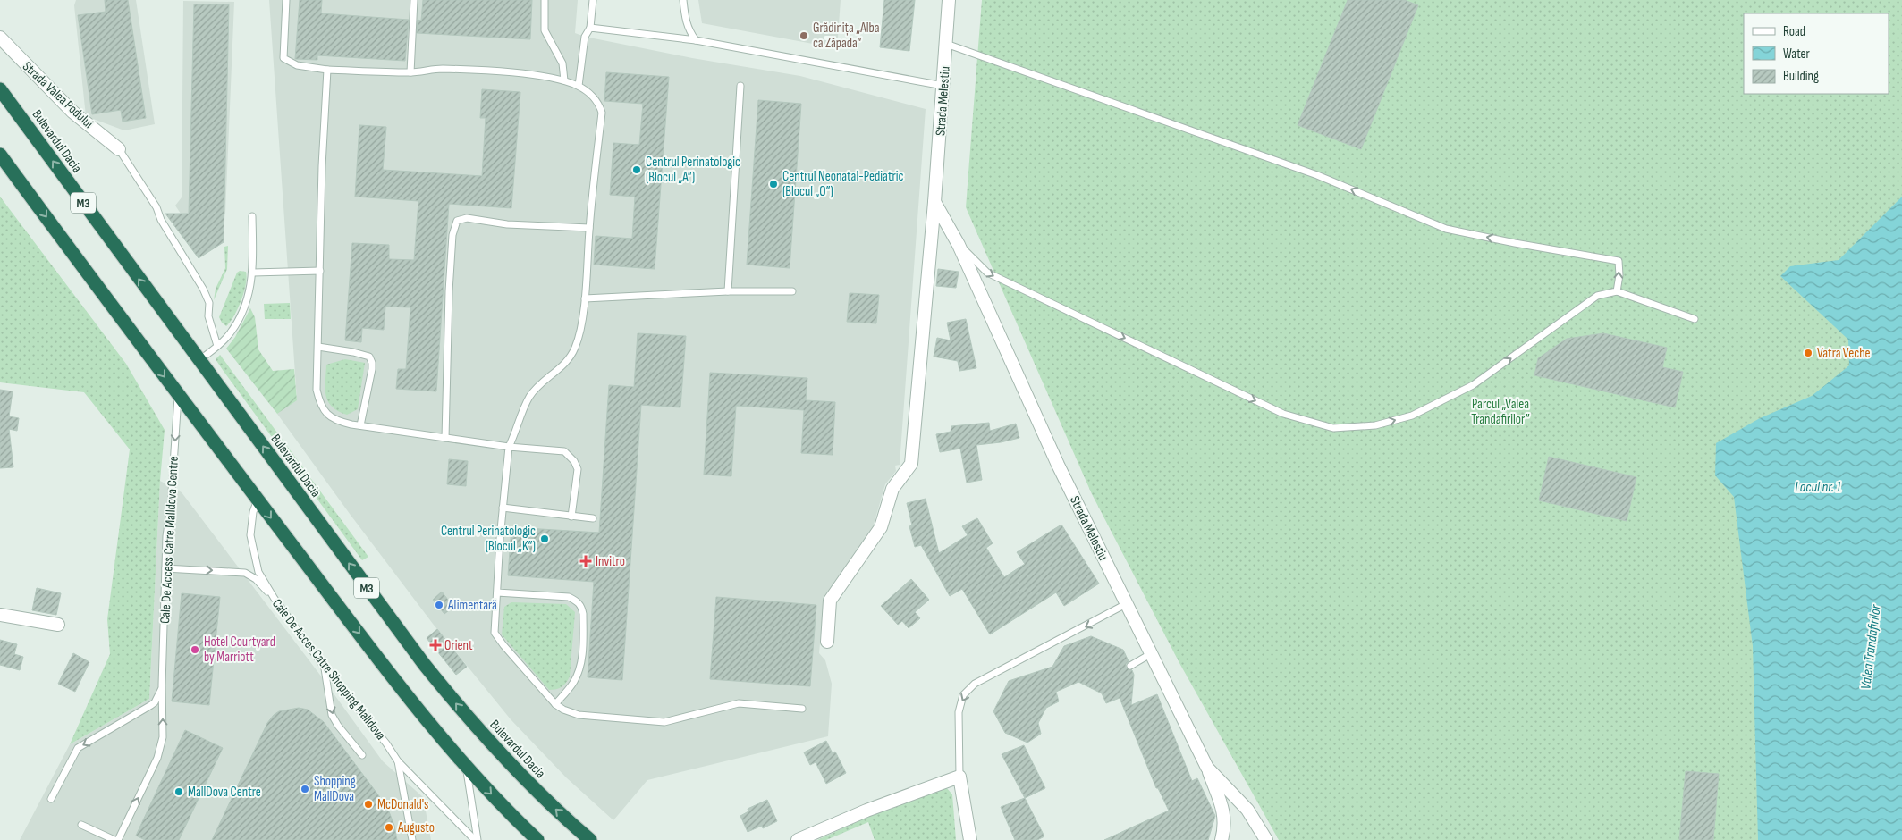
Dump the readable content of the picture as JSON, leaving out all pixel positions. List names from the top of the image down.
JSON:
{
  "streets": {
    "highway": ["Bulevardul Dacia", "M3"],
    "street": ["Strada Valea Podului", "Strada Melestiu"],
    "lane": ["Cale De Access Catre Malldova Centre", "Cale De Acces Catre Shopping Malldova"]
  },
  "crossings": [
    ["M3", "Cale De Access Catre Malldova Centre"],
    ["M3", "Cale De Acces Catre Shopping Malldova"]
  ],
  "water": ["Lacul nr. 1", "Valea Trandafirilor"],
  "parks": ["Parcul „Valea Trandafirilor”"],
  "places": {
    "other": [
      "Grădinița „Alba ca Zăpada“",
      "Centrul Perinatologic (Blocul „A”)",
      "Centrul Neonatal-Pediatric (Blocul „O”)",
      "Vatra Veche",
      "Centrul Perinatologic (Blocul „K”)",
      "Alimentară",
      "Hotel Courtyard by Marriott",
      "Shopping MallDova",
      "MallDova Centre",
      "McDonald's",
      "Augusto"
    ],
    "health": ["Invitro", "Orient"]
  },
  "legend": ["Road", "Water", "Building"]
}
